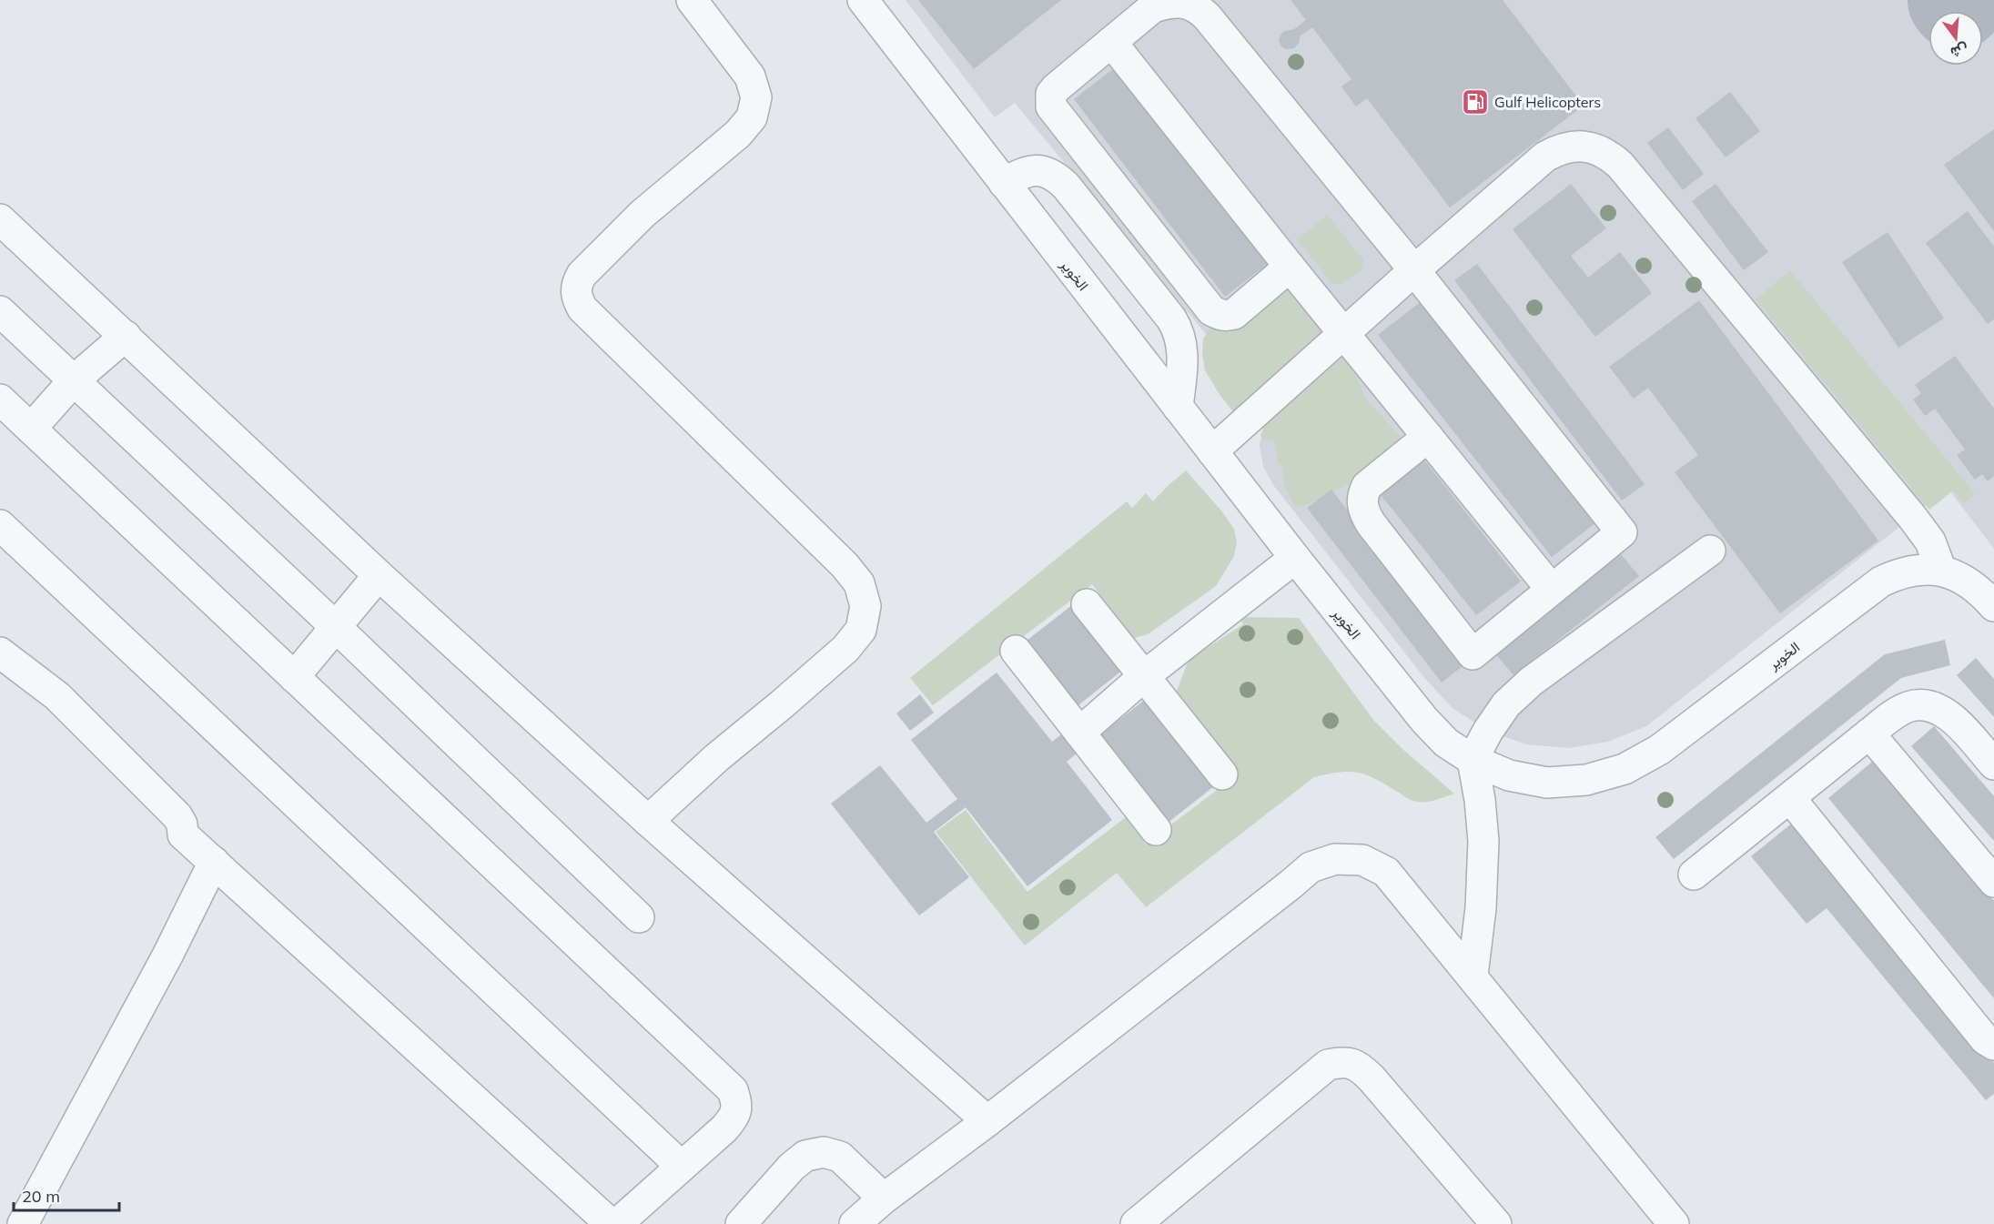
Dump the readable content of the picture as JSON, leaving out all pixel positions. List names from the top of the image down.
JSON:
{
  "streets": {
    "street": ["الخوير"]
  },
  "places": {
    "fuel station": ["Gulf Helicopters"]
  },
  "scale_bar": "20 m",
  "north": "bottom"
}
